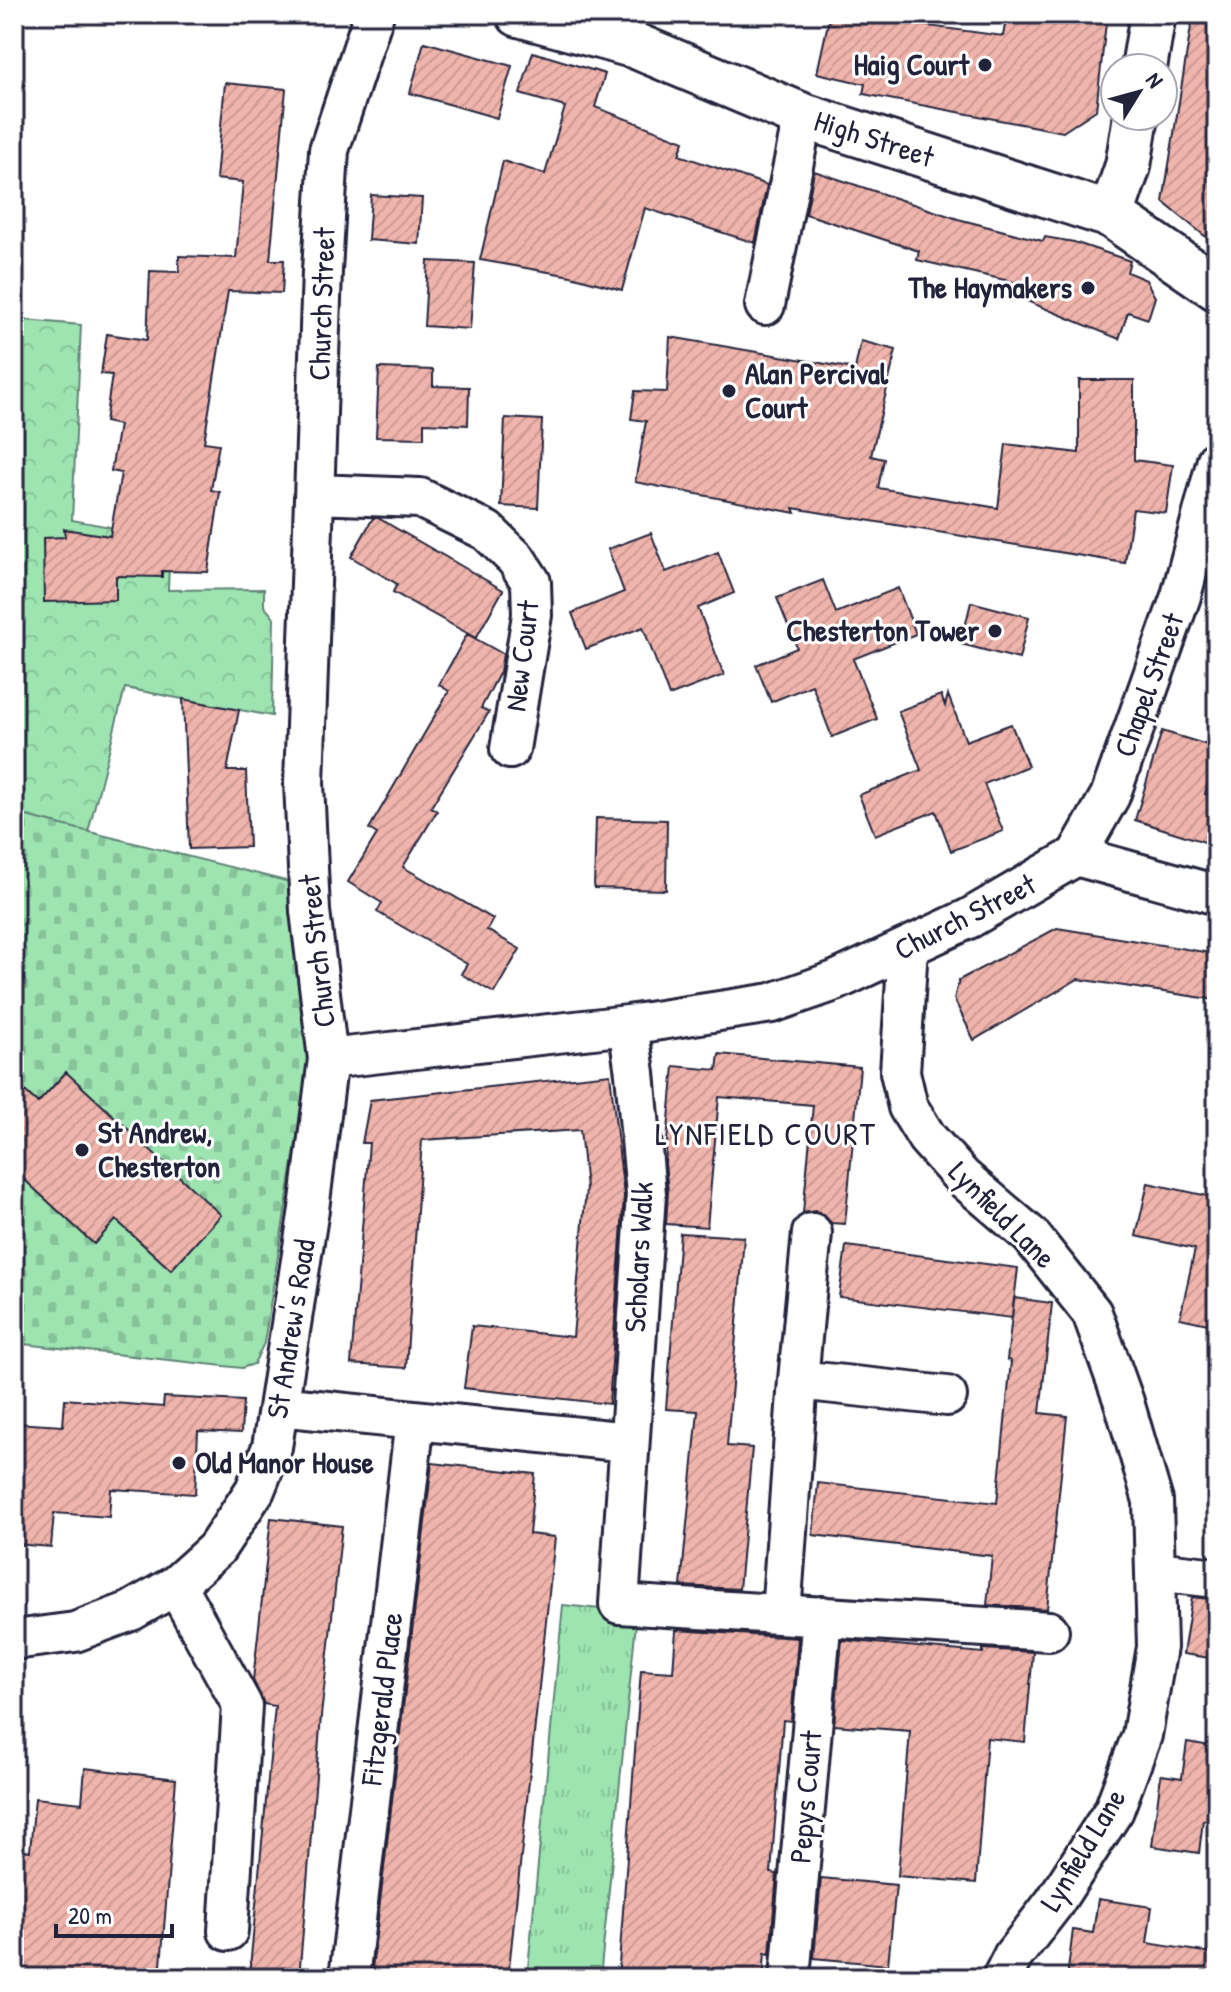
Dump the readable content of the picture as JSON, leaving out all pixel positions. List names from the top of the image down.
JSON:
{
  "streets": {
    "street": [
      "High Street",
      "Church Street",
      "New Court",
      "Chapel Street",
      "Lynfield Lane",
      "Scholars Walk",
      "St Andrew's Road",
      "Fitzgerald Place",
      "Pepys Court"
    ]
  },
  "crossings": [
    ["Church Street", "New Court"],
    ["Church Street", "Chapel Street"],
    ["Church Street", "Lynfield Lane"],
    ["Church Street", "Scholars Walk"],
    ["Church Street", "St Andrew's Road"],
    ["Scholars Walk", "Pepys Court"]
  ],
  "districts": ["LYNFIELD COURT"],
  "places": [
    "Haig Court",
    "The Haymakers",
    "Alan Percival Court",
    "Chesterton Tower",
    "St Andrew, Chesterton",
    "Old Manor House"
  ],
  "scale_bar": "20 m",
  "north": "top right"
}
